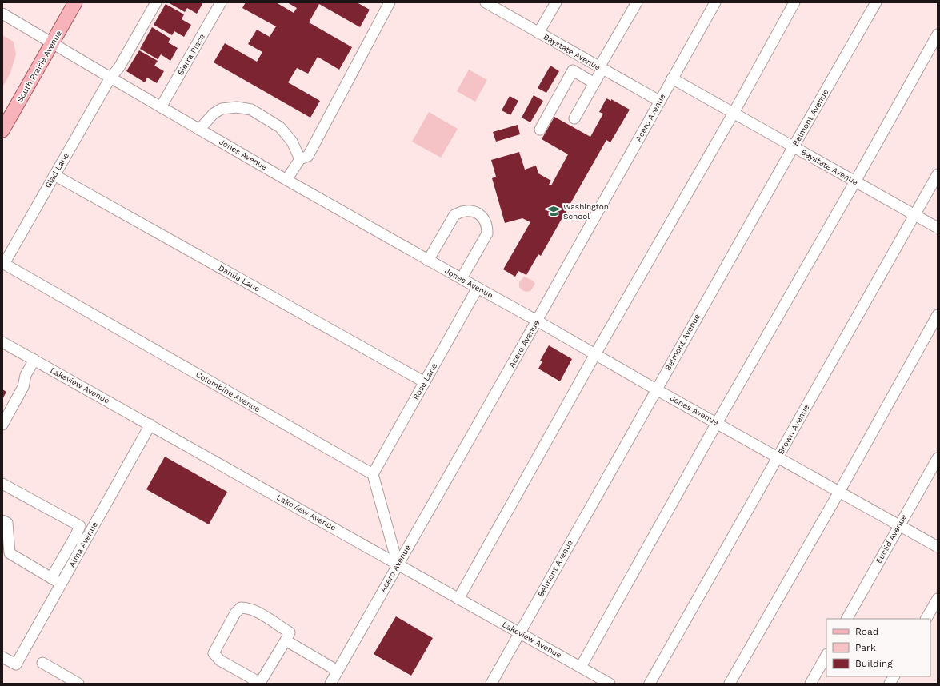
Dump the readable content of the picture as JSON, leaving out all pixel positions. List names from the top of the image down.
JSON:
{
  "streets": {
    "main road": ["South Prairie Avenue"],
    "street": [
      "Baystate Avenue",
      "Sierra Place",
      "Acero Avenue",
      "Belmont Avenue",
      "Jones Avenue",
      "Glad Lane",
      "Dahlia Lane",
      "Rose Lane",
      "Lakeview Avenue",
      "Columbine Avenue",
      "Brown Avenue",
      "Euclid Avenue",
      "Alma Avenue"
    ]
  },
  "crossings": [
    ["Baystate Avenue", "Acero Avenue"],
    ["Baystate Avenue", "Belmont Avenue"],
    ["Baystate Avenue", "Brown Avenue"],
    ["Sierra Place", "Jones Avenue"],
    ["South Prairie Avenue", "Jones Avenue"],
    ["Acero Avenue", "Jones Avenue"],
    ["Acero Avenue", "Lakeview Avenue"],
    ["Belmont Avenue", "Jones Avenue"],
    ["Belmont Avenue", "Lakeview Avenue"],
    ["Jones Avenue", "Glad Lane"],
    ["Jones Avenue", "Rose Lane"],
    ["Jones Avenue", "Brown Avenue"],
    ["Jones Avenue", "Euclid Avenue"],
    ["Glad Lane", "Dahlia Lane"],
    ["Glad Lane", "Columbine Avenue"],
    ["Dahlia Lane", "Rose Lane"],
    ["Rose Lane", "Columbine Avenue"],
    ["Lakeview Avenue", "Alma Avenue"]
  ],
  "places": {
    "school or university": ["Washington School"]
  },
  "legend": ["Road", "Park", "Building"]
}
